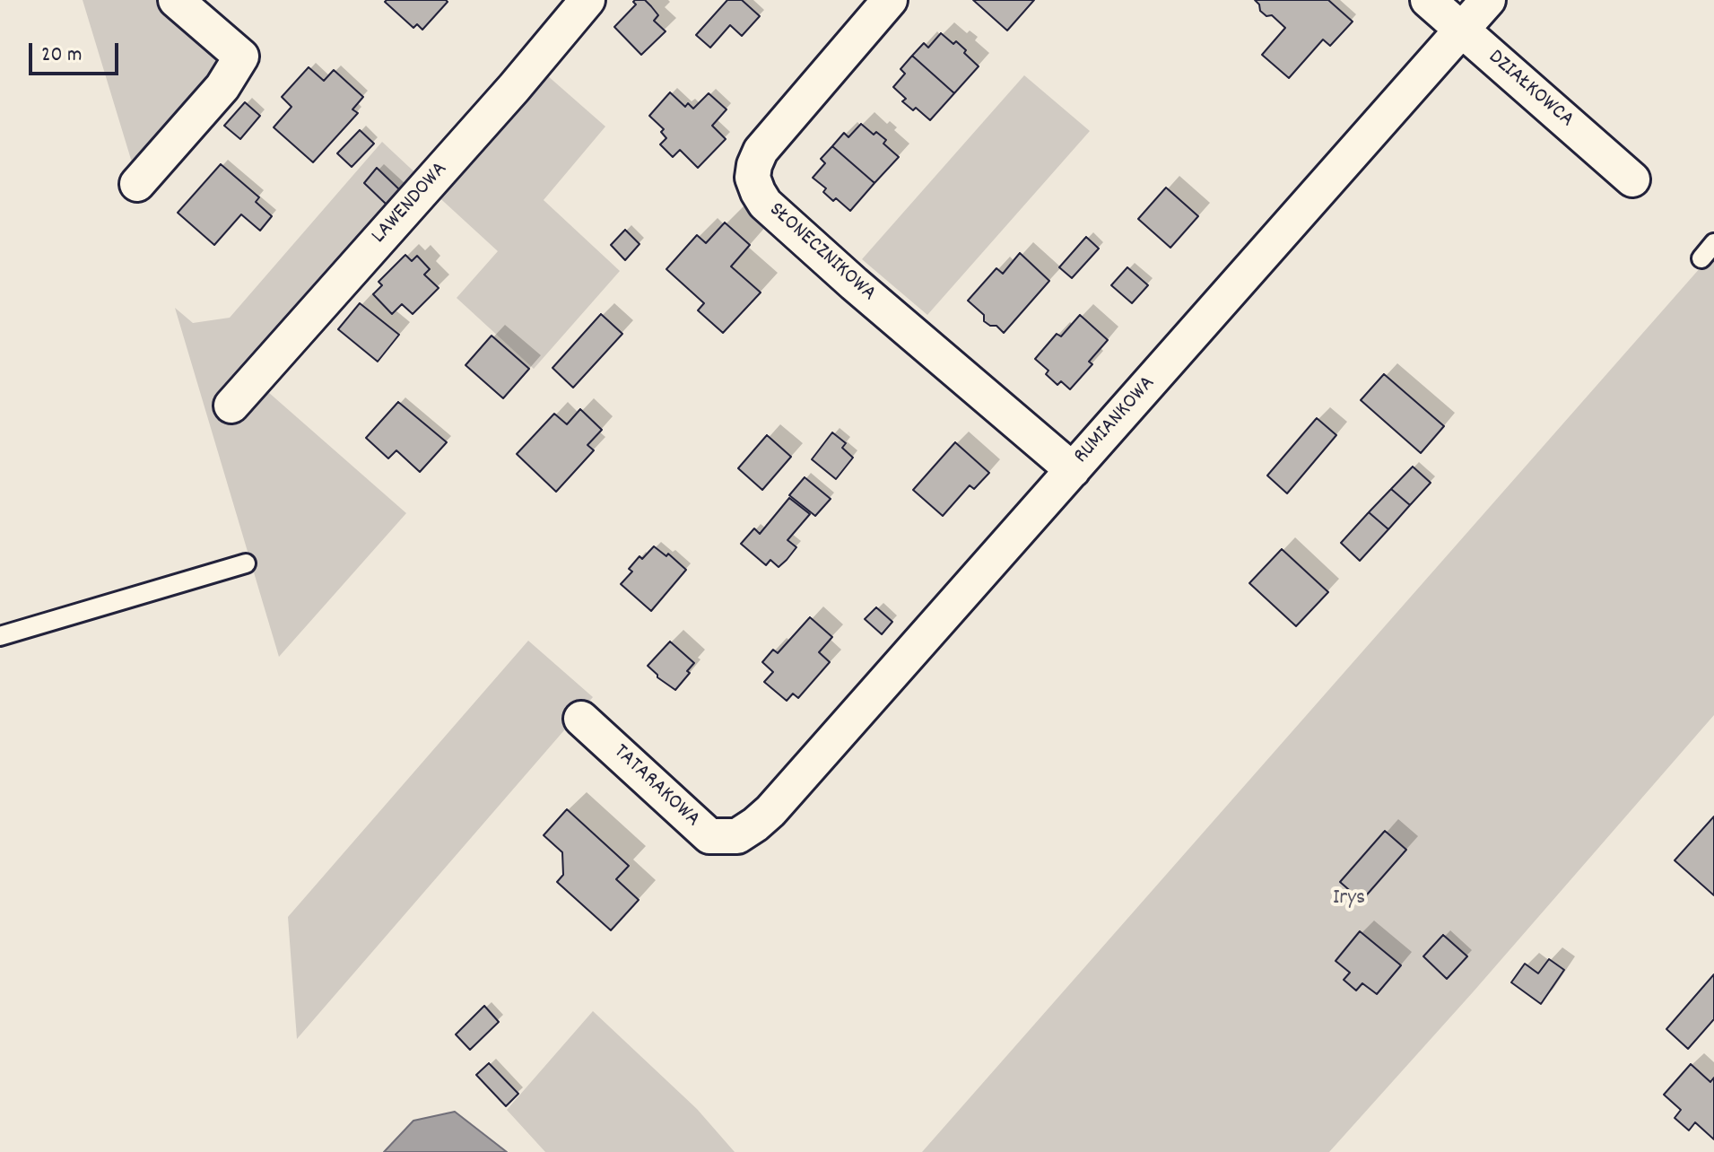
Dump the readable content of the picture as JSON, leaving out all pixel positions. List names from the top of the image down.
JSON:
{
  "streets": {
    "street": [
      "DZIAŁKOWCA",
      "LAWENDOWA",
      "SŁONECZNIKOWA",
      "RUMIANKOWA",
      "TATARAKOWA"
    ]
  },
  "crossings": [
    ["DZIAŁKOWCA", "RUMIANKOWA"],
    ["SŁONECZNIKOWA", "RUMIANKOWA"],
    ["RUMIANKOWA", "TATARAKOWA"]
  ],
  "parks": ["Irys"],
  "scale_bar": "20 m"
}
